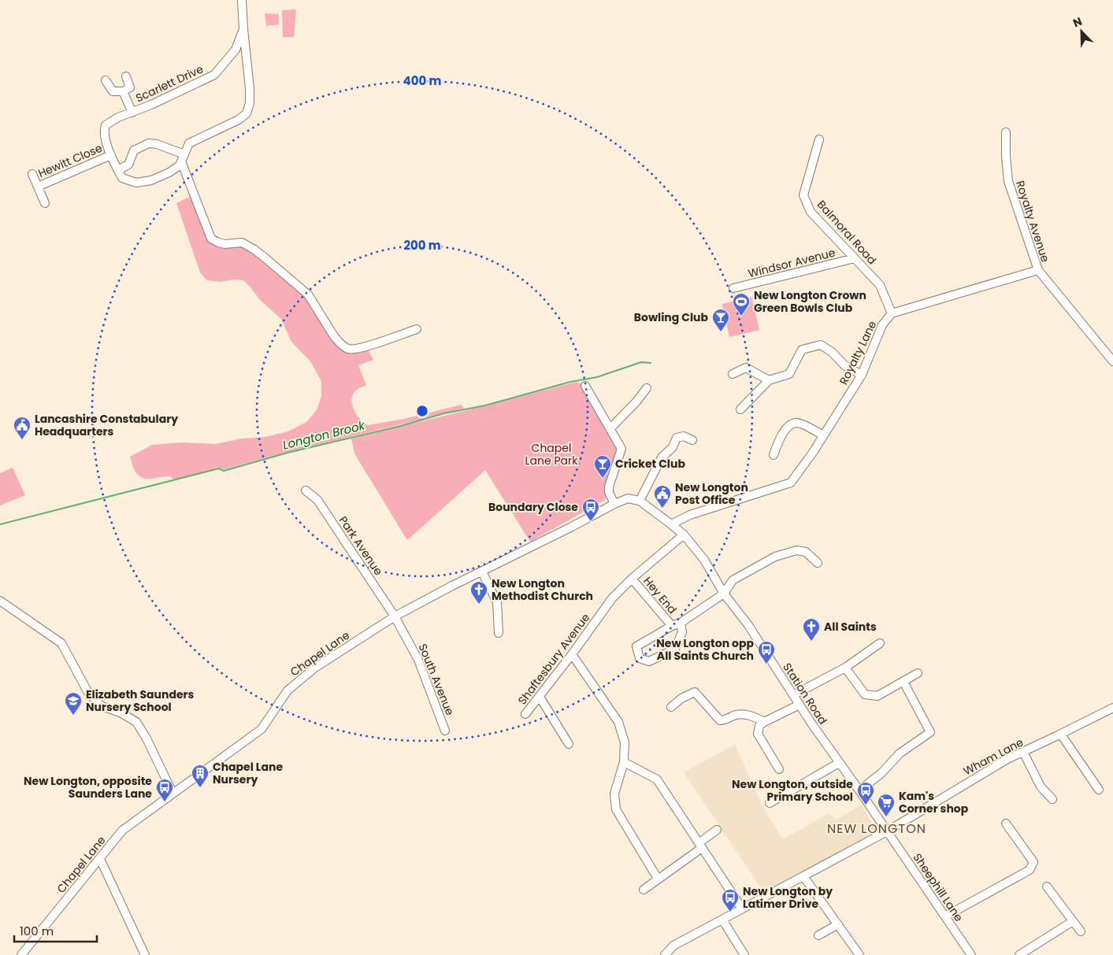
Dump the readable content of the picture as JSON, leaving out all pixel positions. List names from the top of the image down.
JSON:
{
  "streets": {
    "street": [
      "Scarlett Drive",
      "Hewitt Close",
      "Royalty Avenue",
      "Balmoral Road",
      "Windsor Avenue",
      "Royalty Lane",
      "Park Avenue",
      "Hey End",
      "Chapel Lane",
      "Shaftesbury Avenue",
      "South Avenue",
      "Station Road",
      "Wham Lane",
      "Sheephill Lane"
    ]
  },
  "crossings": [
    ["Scarlett Drive", "Hewitt Close"],
    ["Balmoral Road", "Windsor Avenue"],
    ["Balmoral Road", "Royalty Lane"],
    ["Royalty Lane", "Station Road"],
    ["Park Avenue", "Chapel Lane"],
    ["Park Avenue", "South Avenue"],
    ["Hey End", "Shaftesbury Avenue"],
    ["Chapel Lane", "South Avenue"],
    ["Chapel Lane", "Station Road"],
    ["Shaftesbury Avenue", "Station Road"],
    ["Station Road", "Wham Lane"],
    ["Station Road", "Sheephill Lane"],
    ["Wham Lane", "Sheephill Lane"]
  ],
  "districts": ["NEW LONGTON"],
  "water": ["Longton Brook"],
  "parks": ["Chapel Lane Park"],
  "places": {
    "sports": ["New Longton Crown Green Bowls Club"],
    "bar": ["Bowling Club", "Cricket Club"],
    "public building": ["Lancashire Constabulary Headquarters", "New Longton Post Office"],
    "bus stop": [
      "Boundary Close",
      "New Longton opp All Saints Church",
      "New Longton, opposite Saunders Lane",
      "New Longton, outside Primary School",
      "New Longton by Latimer Drive"
    ],
    "church": ["New Longton Methodist Church", "All Saints"],
    "school or university": ["Elizabeth Saunders Nursery School"],
    "building": ["Chapel Lane Nursery"],
    "supermarket": ["Kam's Corner shop"]
  },
  "scale_bar": "100 m",
  "north": "top left",
  "rings": ["400 m", "200 m"]
}
